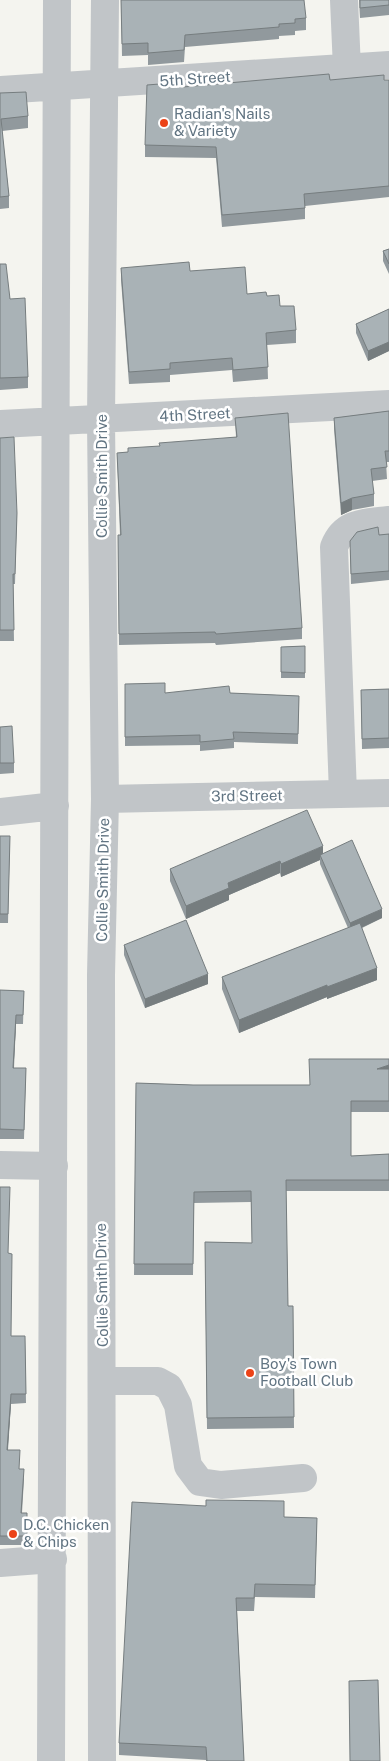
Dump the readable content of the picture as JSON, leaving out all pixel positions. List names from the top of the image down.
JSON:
{
  "streets": {
    "street": [
      "5th Street",
      "4th Street",
      "Collie Smith Drive",
      "3rd Street"
    ]
  },
  "crossings": [
    ["5th Street", "Collie Smith Drive"],
    ["4th Street", "Collie Smith Drive"],
    ["Collie Smith Drive", "3rd Street"]
  ],
  "places": ["Radian's Nails & Variety", "Boy's Town Football Club", "D.C. Chicken & Chips"]
}
